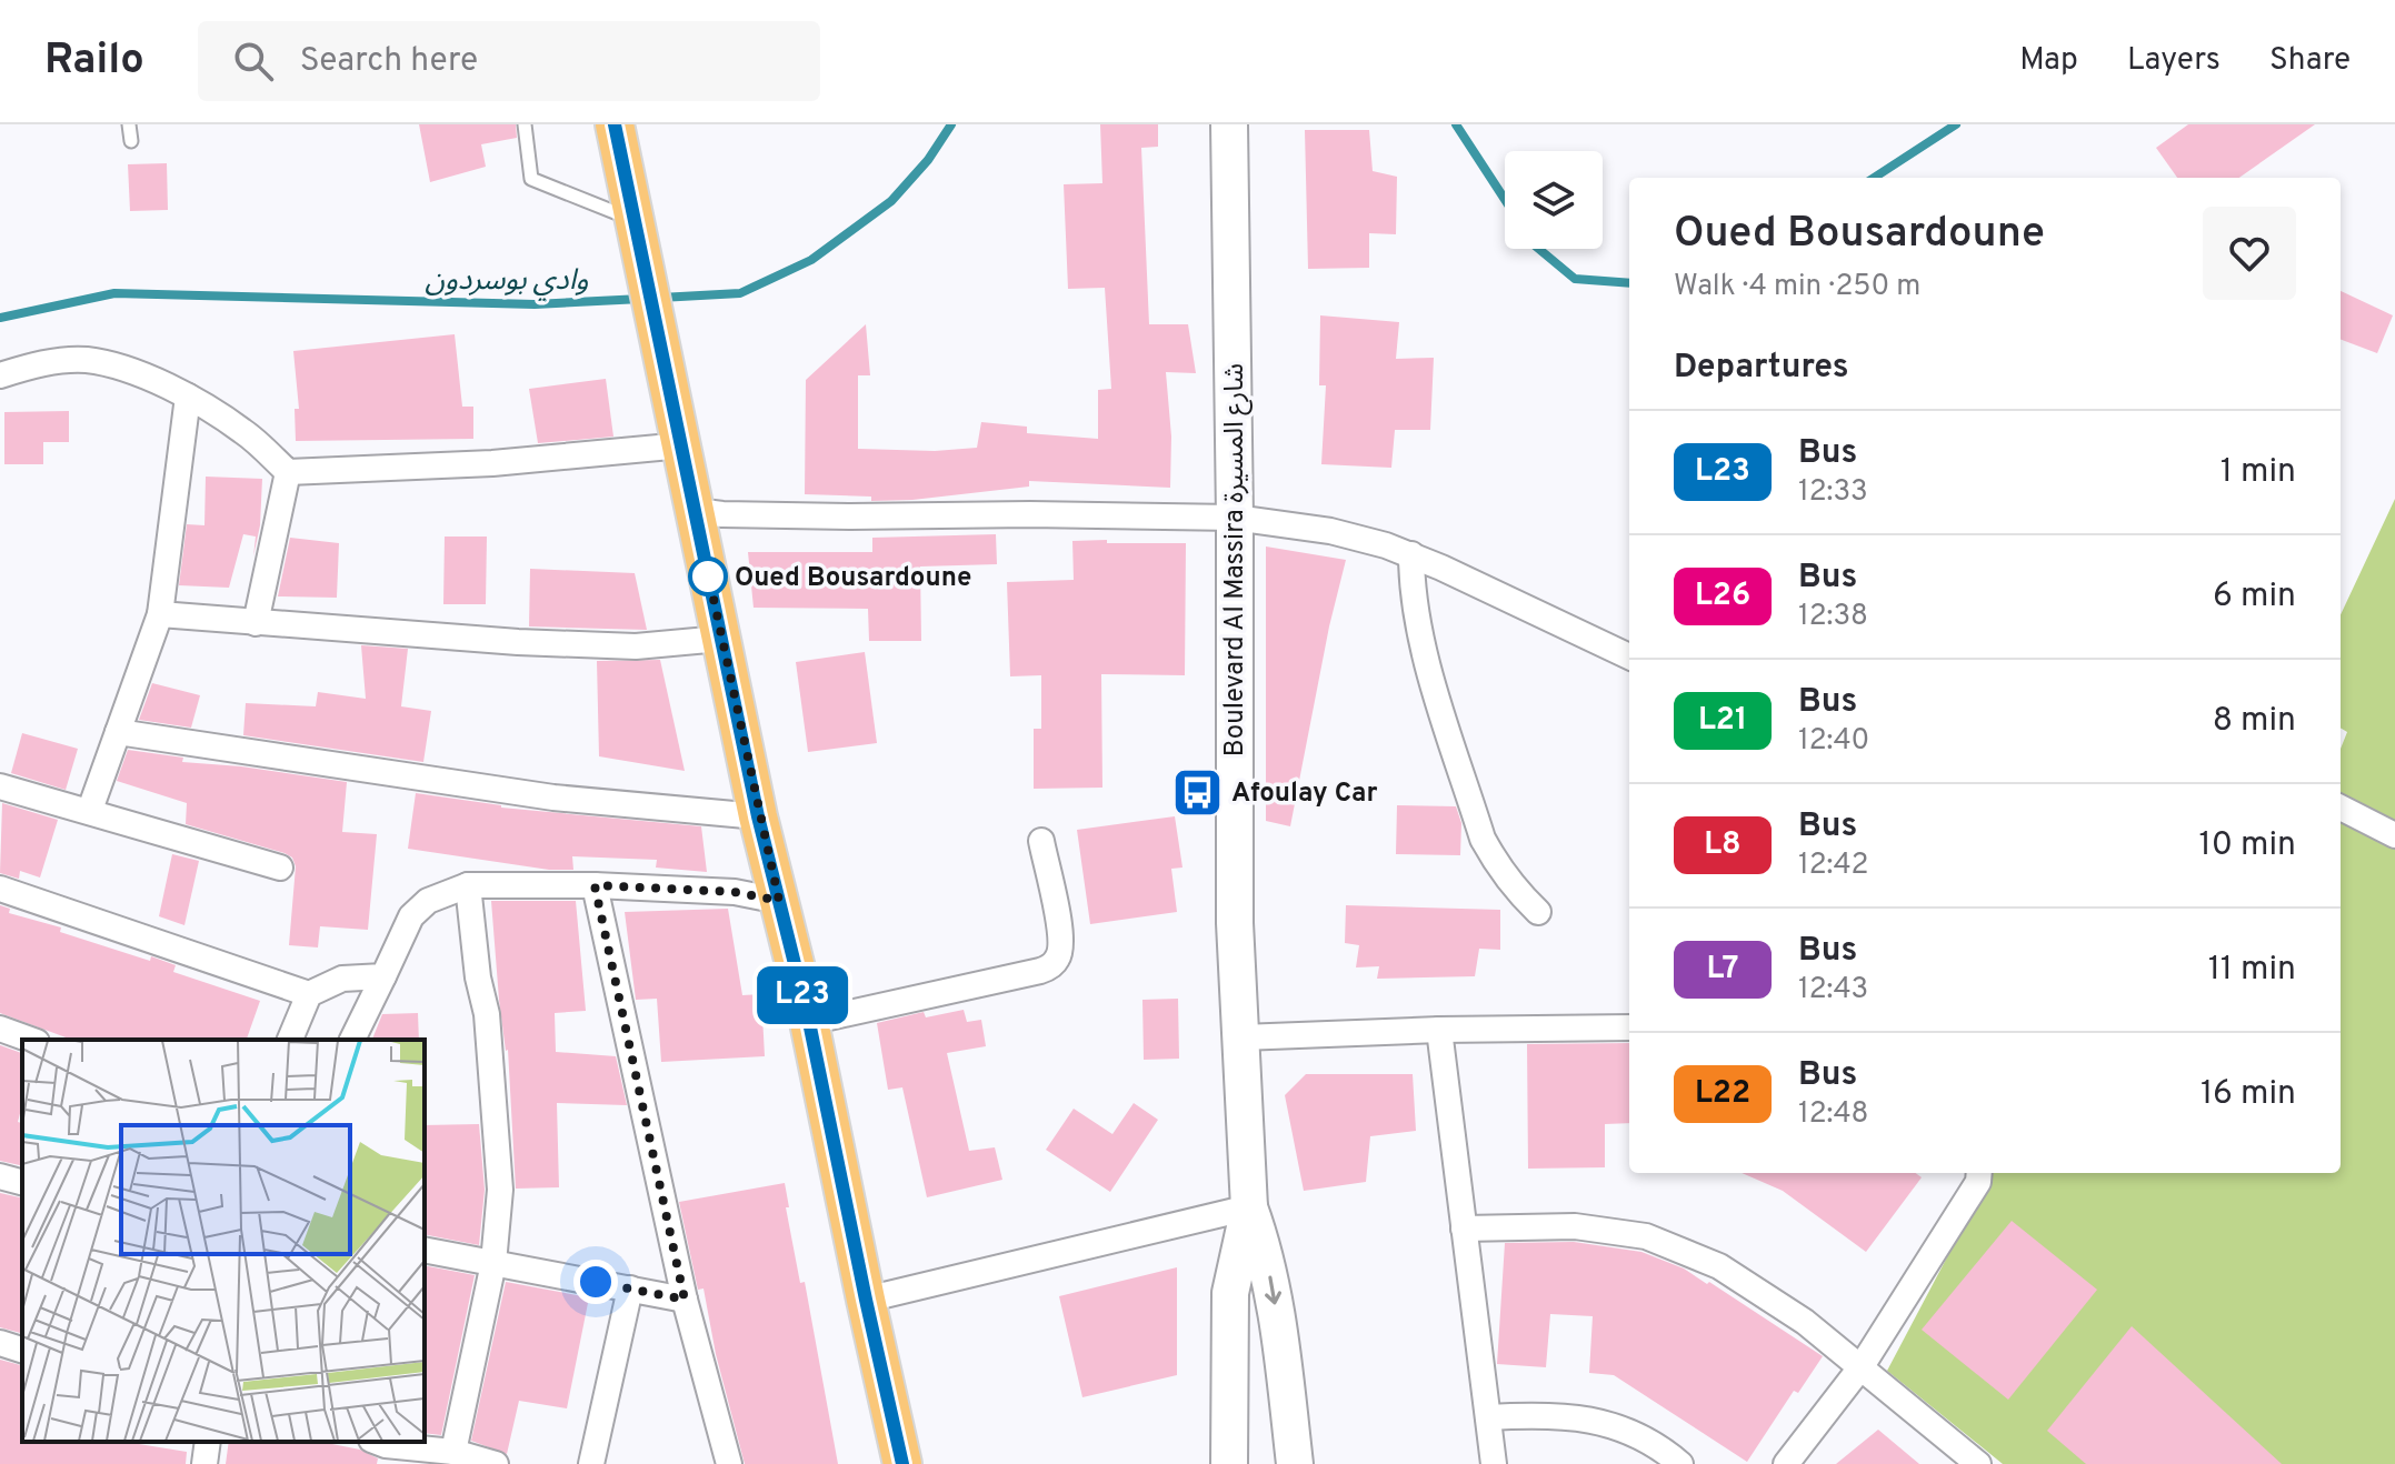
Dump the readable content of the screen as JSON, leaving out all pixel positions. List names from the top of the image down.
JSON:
{
  "streets": {
    "main road": ["Boulevard Al Massira شارع المسيرة"]
  },
  "water": ["وادي بوسردون"],
  "places": {
    "other": ["Oued Bousardoune"],
    "bus stop": ["Afoulay Car"]
  },
  "lines": ["bus line L23"],
  "page": {
    "header": "Railo",
    "search": "Search here",
    "nav": ["Map", "Layers", "Share"],
    "on_map": "L23",
    "heading": [
      ["Oued Bousardoune", "Walk · 4 min · 250 m"],
      "Departures"
    ],
    "list": [
      {
        "mark": "L23",
        "name": "Bus",
        "note": "12:33",
        "value": "1 min"
      },
      {
        "mark": "L26",
        "name": "Bus",
        "note": "12:38",
        "value": "6 min"
      },
      {
        "mark": "L21",
        "name": "Bus",
        "note": "12:40",
        "value": "8 min"
      },
      {
        "mark": "L8",
        "name": "Bus",
        "note": "12:42",
        "value": "10 min"
      },
      {
        "mark": "L7",
        "name": "Bus",
        "note": "12:43",
        "value": "11 min"
      },
      {
        "mark": "L22",
        "name": "Bus",
        "note": "12:48",
        "value": "16 min"
      }
    ]
  }
}
